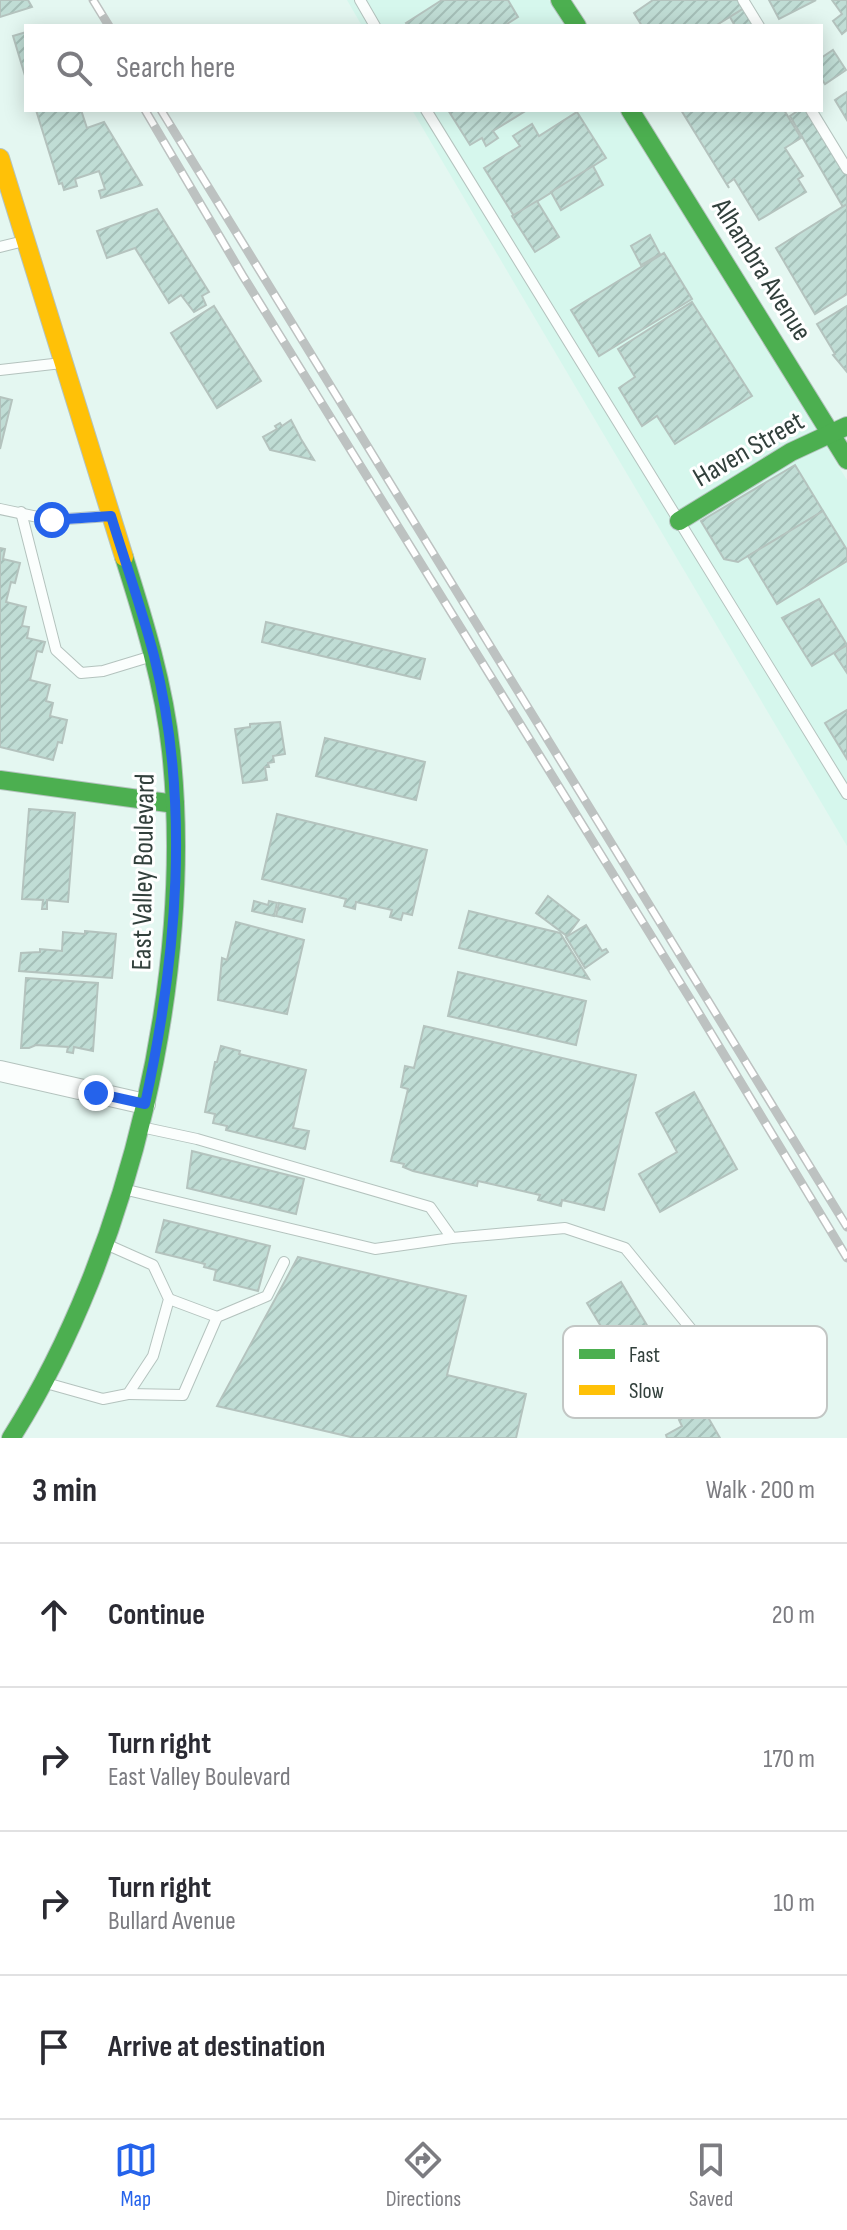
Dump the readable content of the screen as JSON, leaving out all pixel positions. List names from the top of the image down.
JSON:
{
  "streets": {
    "main road": ["Alhambra Avenue", "Haven Street", "East Valley Boulevard"]
  },
  "crossings": [
    ["Alhambra Avenue", "Haven Street"]
  ],
  "legend": ["Fast", "Slow"],
  "page": {
    "search": "Search here",
    "heading": ["3 min", "Walk · 200 m"],
    "list": [
      ["Continue", "20 m"],
      ["Turn right", "East Valley Boulevard", "170 m"],
      ["Turn right", "Bullard Avenue", "10 m"],
      "Arrive at destination"
    ],
    "nav": ["Map", "Directions", "Saved"]
  }
}
